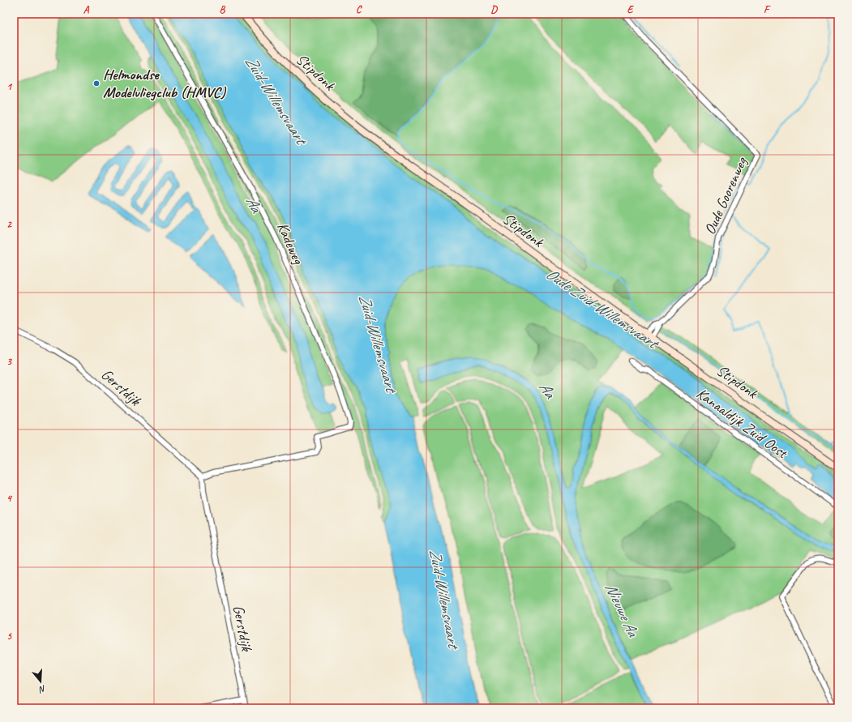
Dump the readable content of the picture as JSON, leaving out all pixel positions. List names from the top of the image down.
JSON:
{
  "streets": {
    "main road": ["Stipdonk"],
    "street": [
      "Oude Goorenweg",
      "Kadeweg",
      "Gerstdijk",
      "Kanaaldijk Zuid Oost"
    ]
  },
  "crossings": [
    ["Stipdonk", "Oude Goorenweg"],
    ["Kadeweg", "Gerstdijk"]
  ],
  "water": [
    "Zuid-Willemsvaart",
    "Aa",
    "Oude Zuid-Willemsvaart",
    "Nieuwe Aa"
  ],
  "places": ["Helmondse Modelvliegclub (HMVC)"],
  "north": "bottom",
  "grid": {
    "columns": [
      "A",
      "B",
      "C",
      "D",
      "E",
      "F"
    ],
    "rows": [
      "1",
      "2",
      "3",
      "4",
      "5"
    ]
  }
}
